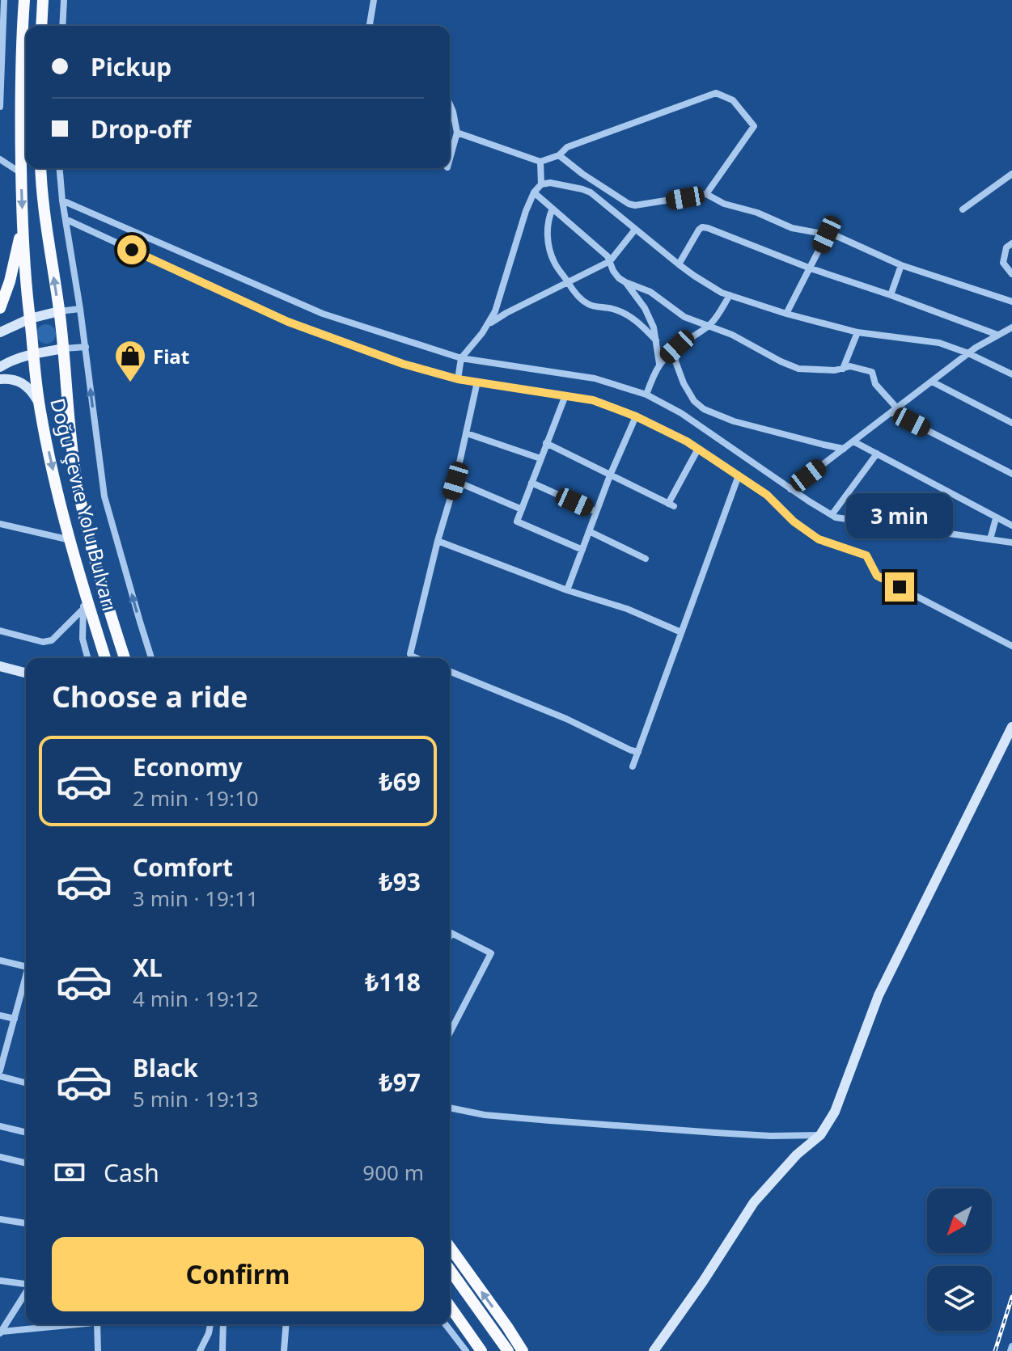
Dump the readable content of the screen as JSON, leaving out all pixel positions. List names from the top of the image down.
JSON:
{
  "streets": {
    "highway": ["Doğu Çevre Yolu Bulvarı"]
  },
  "places": {
    "shop": ["Fiat"]
  },
  "north": "bottom left",
  "page": {
    "banner": ["Pickup", "Drop-off"],
    "bubble": "3 min",
    "heading": "Choose a ride",
    "list": [
      {
        "name": "Economy",
        "note": "2 min · 19:10",
        "value": "₺69"
      },
      {
        "name": "Comfort",
        "note": "3 min · 19:11",
        "value": "₺93"
      },
      {
        "name": "XL",
        "note": "4 min · 19:12",
        "value": "₺118"
      },
      {
        "name": "Black",
        "note": "5 min · 19:13",
        "value": "₺97"
      }
    ],
    "pay": ["Cash", "900 m"],
    "buttons": "Confirm"
  }
}
